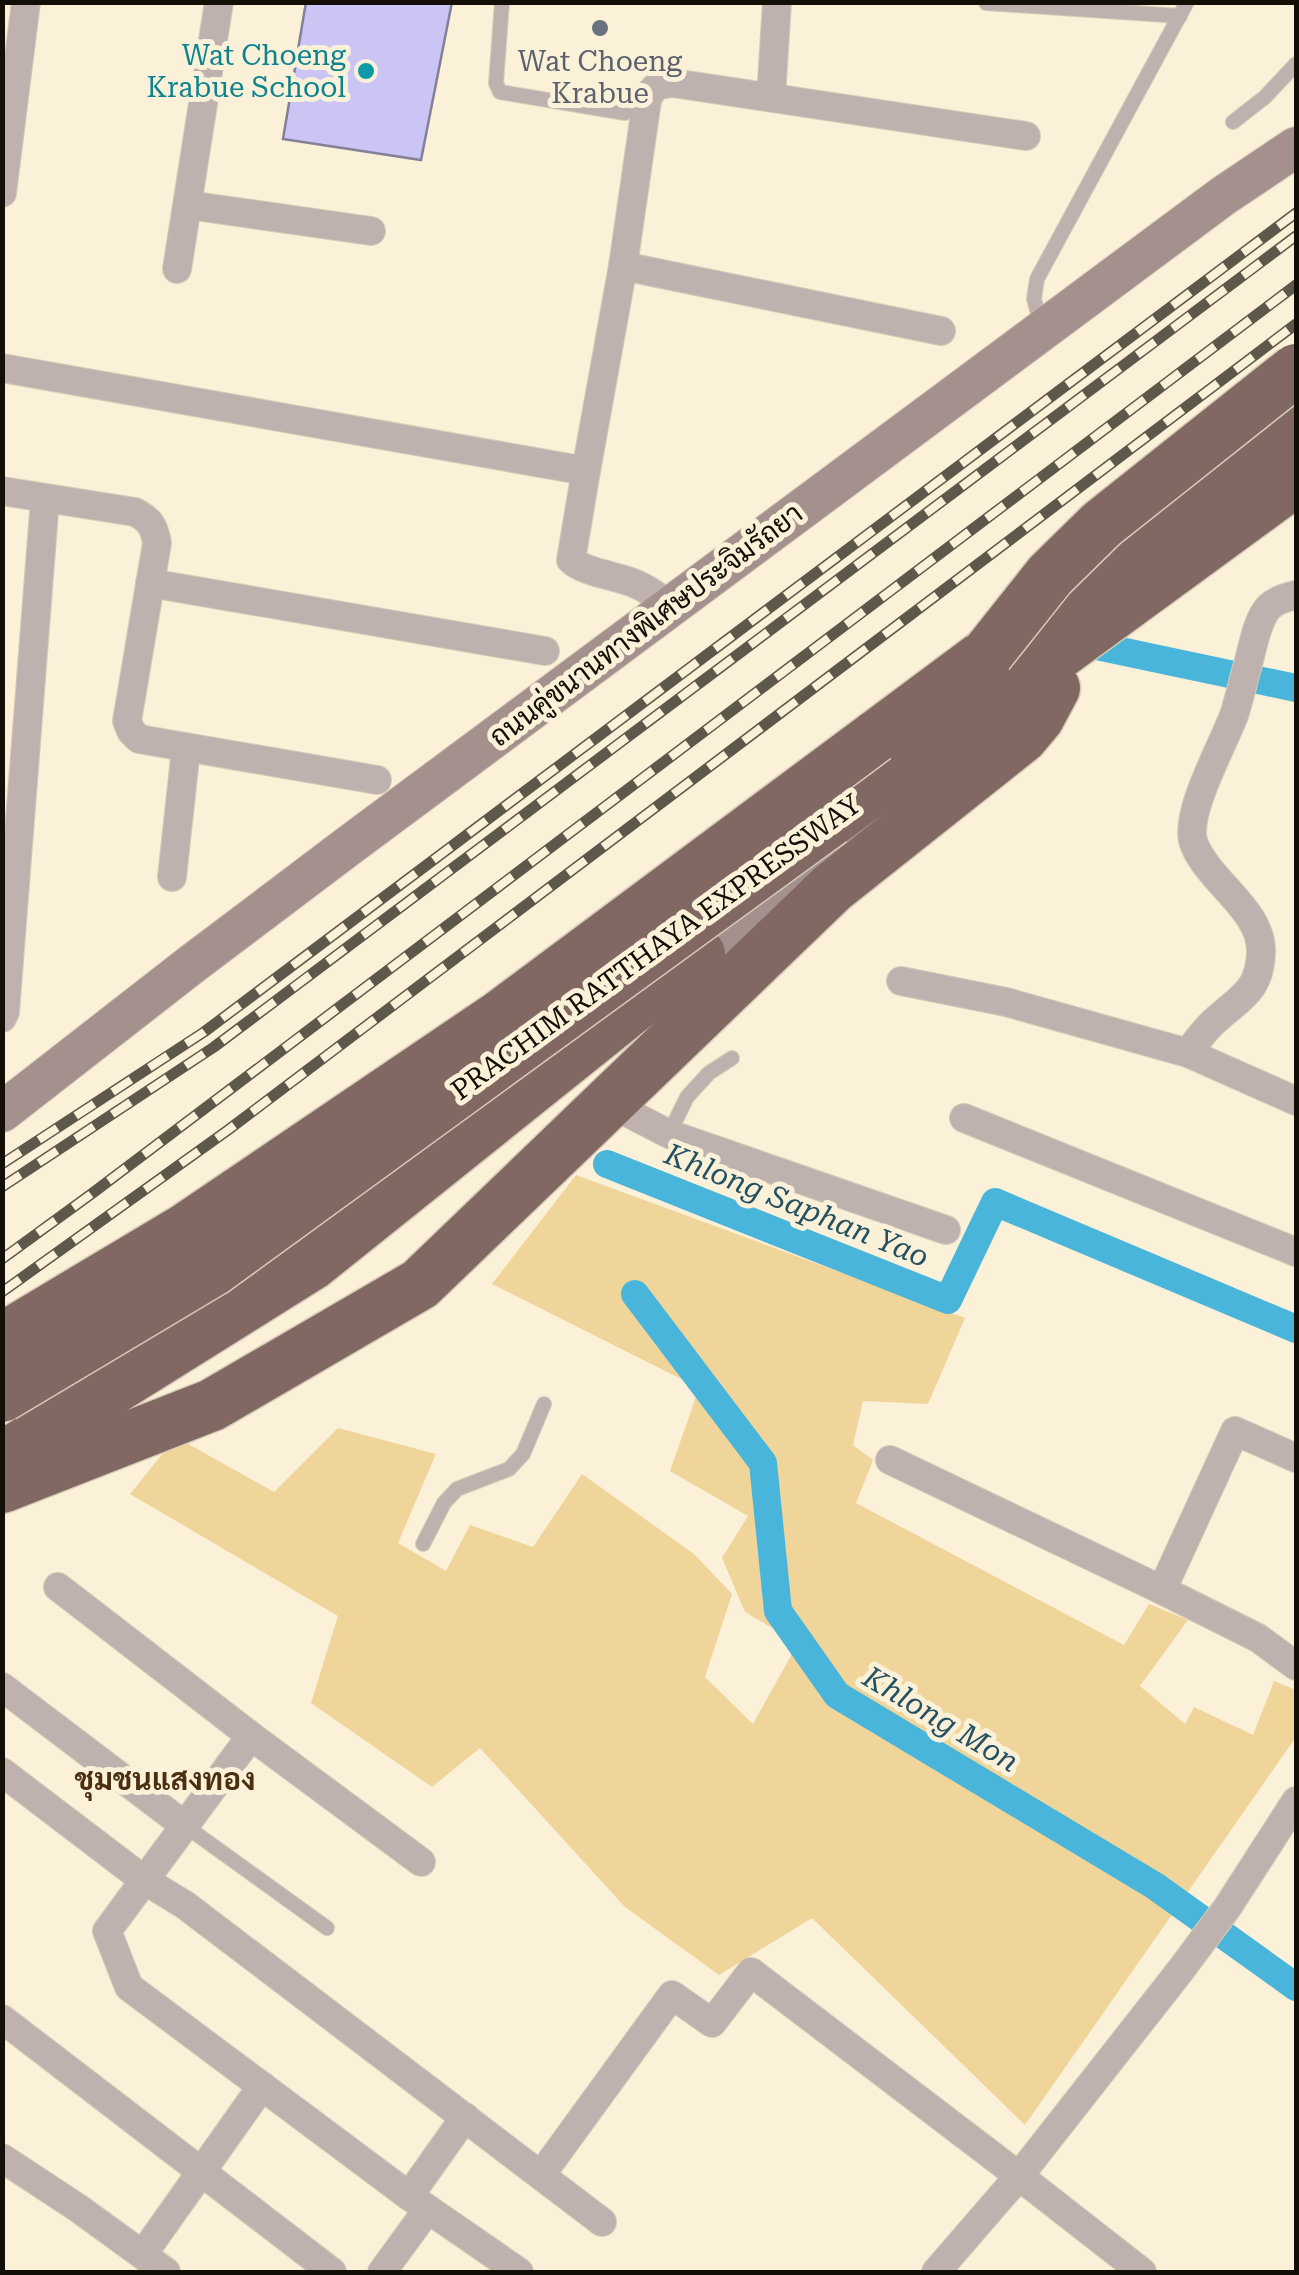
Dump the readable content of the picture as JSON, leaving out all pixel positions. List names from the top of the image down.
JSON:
{
  "streets": {
    "highway": ["PRACHIM RATTHAYA EXPRESSWAY"],
    "main road": ["ถนนคู่ขนานทางพิเศษประจิมรัถยา"]
  },
  "districts": ["ชุมชนแสงทอง"],
  "water": ["Khlong Saphan Yao", "Khlong Mon"],
  "places": ["Wat Choeng Krabue", "Wat Choeng Krabue School"]
}
